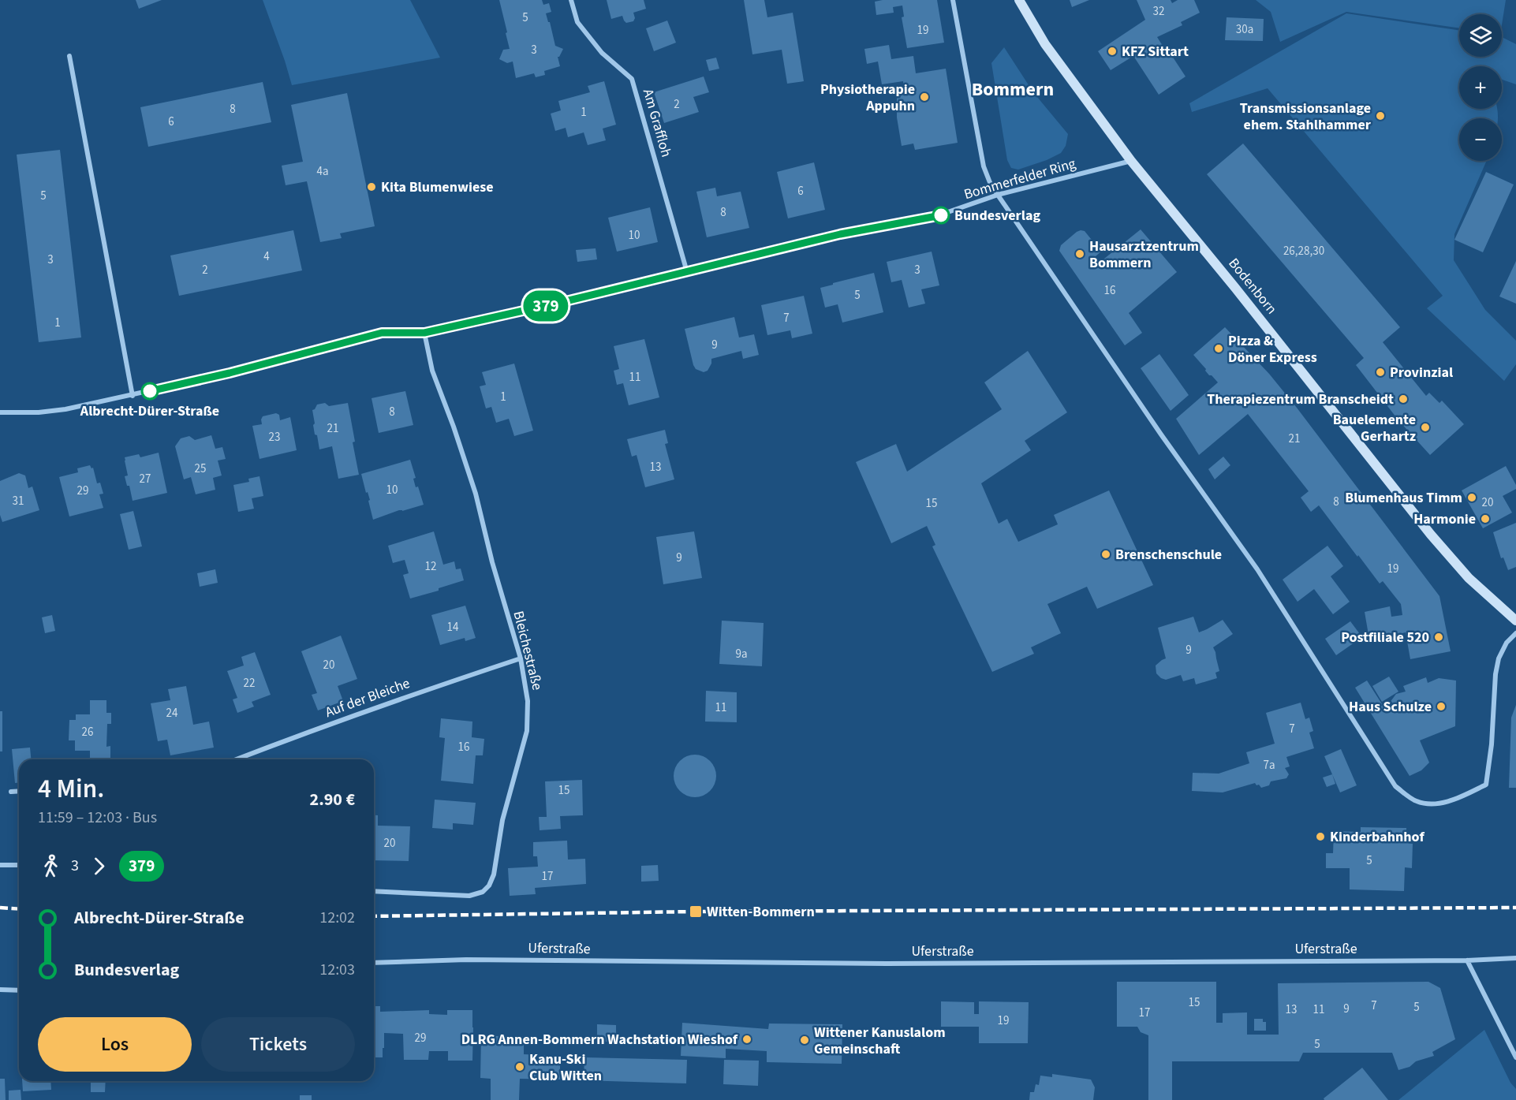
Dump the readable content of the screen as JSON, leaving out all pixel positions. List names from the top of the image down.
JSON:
{
  "streets": {
    "main road": ["Bodenborn"],
    "street": [
      "Am Graffloh",
      "Bommerfelder Ring",
      "Bleichestraße",
      "Auf der Bleiche",
      "Uferstraße"
    ]
  },
  "crossings": [
    ["Am Graffloh", "Bommerfelder Ring"],
    ["Bommerfelder Ring", "Bodenborn"],
    ["Bommerfelder Ring", "Bleichestraße"],
    ["Bleichestraße", "Auf der Bleiche"]
  ],
  "districts": ["Bommern"],
  "places": {
    "other": [
      "KFZ Sittart",
      "Physiotherapie Appuhn",
      "Transmissionsanlage ehem. Stahlhammer",
      "Kita Blumenwiese",
      "Bundesverlag",
      "Hausarztzentrum Bommern",
      "Pizza & Döner Express",
      "Provinzial",
      "Albrecht-Dürer-Straße",
      "Therapiezentrum Branscheidt",
      "Bauelemente Gerhartz",
      "Blumenhaus Timm",
      "Harmonie",
      "Brenschenschule",
      "Postfiliale 520",
      "Haus Schulze",
      "Kinderbahnhof",
      "DLRG Annen-Bommern Wachstation Wieshof",
      "Wittener Kanuslalom Gemeinschaft",
      "Kanu-Ski Club Witten"
    ],
    "transit": ["Witten-Bommern"]
  },
  "lines": ["bus line 379"],
  "house_numbers": [
    "32",
    "5",
    "30a",
    "19",
    "3",
    "2",
    "8",
    "1",
    "6",
    "4a",
    "6",
    "5",
    "8",
    "10",
    "26,28,30",
    "4",
    "3",
    "2",
    "3",
    "16",
    "5",
    "7",
    "1",
    "9",
    "11",
    "1",
    "8",
    "21",
    "23",
    "21",
    "13",
    "25",
    "27",
    "10",
    "29",
    "31",
    "8",
    "20",
    "15",
    "9",
    "12",
    "19",
    "14",
    "9",
    "9a",
    "20",
    "22",
    "11",
    "24",
    "7",
    "26",
    "16",
    "7a",
    "15",
    "20",
    "5",
    "17",
    "15",
    "7",
    "5",
    "9",
    "13",
    "11",
    "17",
    "19",
    "29",
    "5"
  ],
  "page": {
    "on_map": "379",
    "map_buttons": ["+", "−"],
    "heading": ["4 Min.", "11:59 – 12:03 · Bus", "2.90 €"],
    "legs": ["3", "379"],
    "list": [
      {
        "name": "Albrecht-Dürer-Straße",
        "value": "12:02"
      },
      {
        "name": "Bundesverlag",
        "value": "12:03"
      }
    ],
    "buttons": ["Los", "Tickets"]
  }
}
